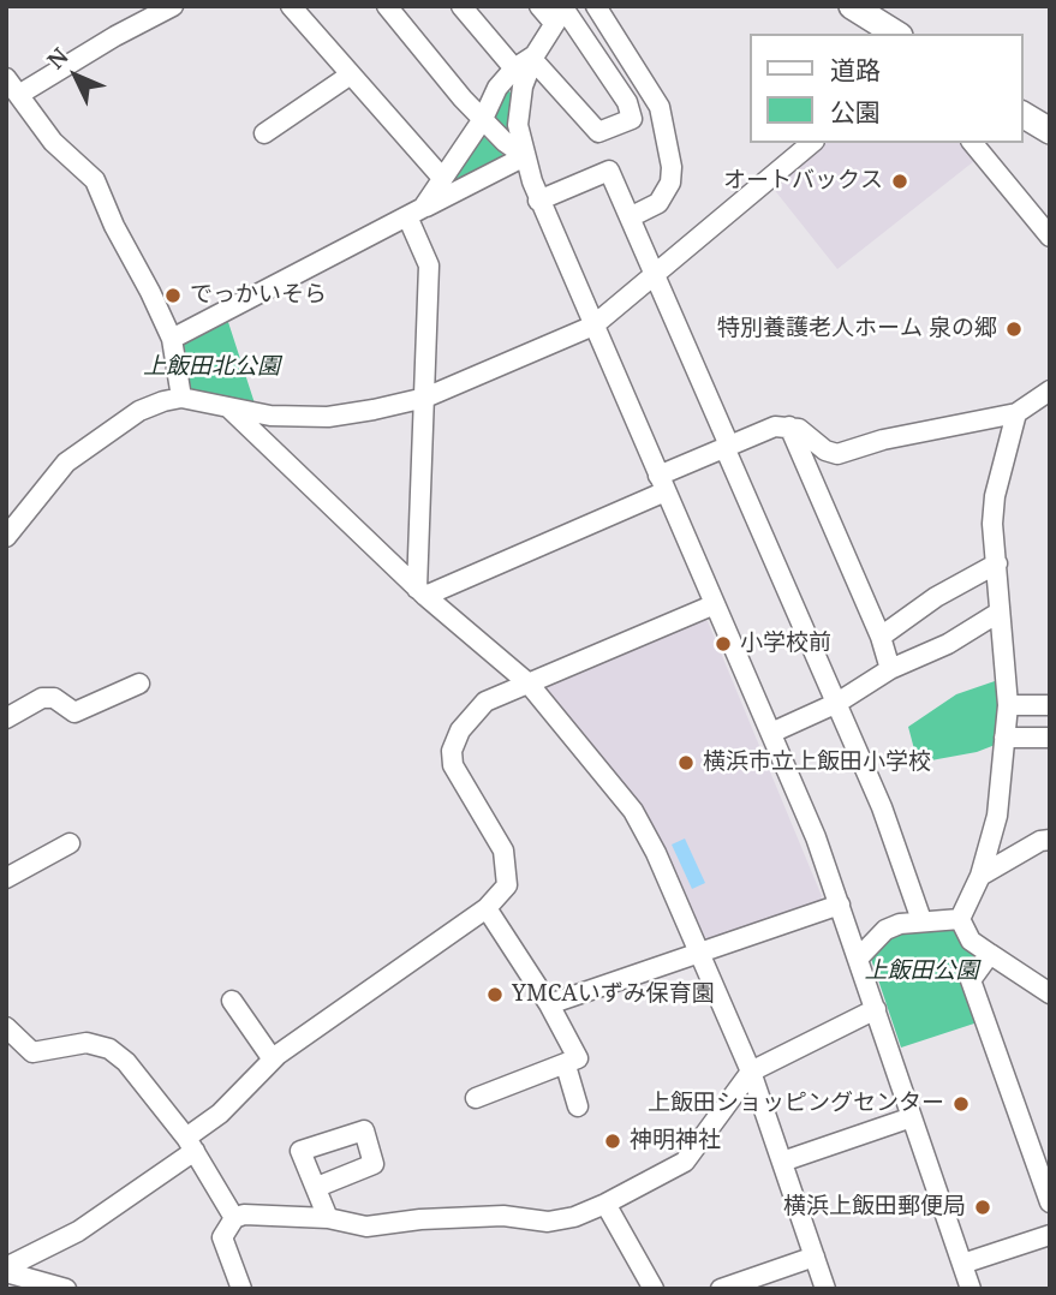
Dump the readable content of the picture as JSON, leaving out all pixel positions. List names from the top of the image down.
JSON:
{
  "parks": ["上飯田北公園", "上飯田公園"],
  "places": [
    "オートバックス",
    "でっかいそら",
    "特別養護老人ホーム 泉の郷",
    "小学校前",
    "横浜市立上飯田小学校",
    "YMCAいずみ保育園",
    "上飯田ショッピングセンター",
    "神明神社",
    "横浜上飯田郵便局"
  ],
  "legend": ["道路", "公園"],
  "north": "top left"
}
